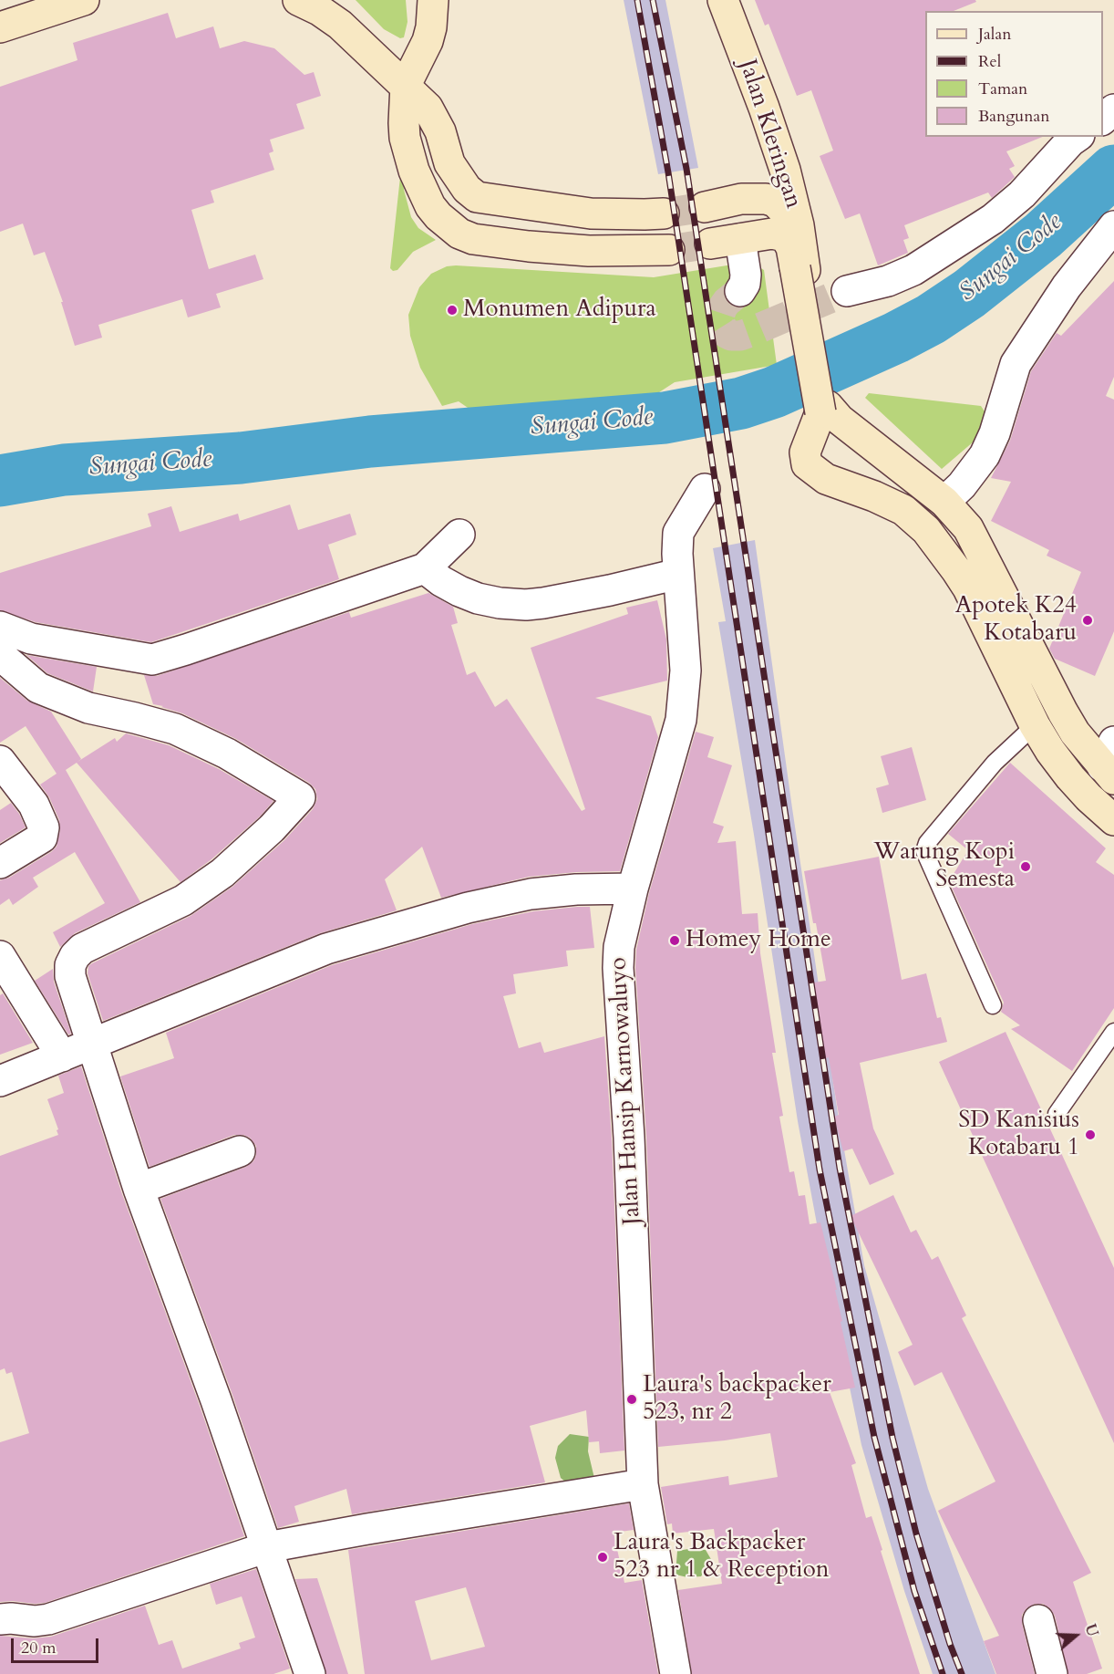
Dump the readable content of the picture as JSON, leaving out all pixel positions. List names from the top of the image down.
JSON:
{
  "streets": {
    "main road": ["Jalan Kleringan"],
    "street": ["Jalan Hansip Karnowaluyo"]
  },
  "water": ["Sungai Code"],
  "places": [
    "Monumen Adipura",
    "Apotek K24 Kotabaru",
    "Warung Kopi Semesta",
    "Homey Home",
    "SD Kanisius Kotabaru 1",
    "Laura's backpacker 523, nr 2",
    "Laura's Backpacker 523 nr 1 & Reception"
  ],
  "legend": [
    "Jalan",
    "Rel",
    "Taman",
    "Bangunan"
  ],
  "scale_bar": "20 m",
  "north": "right"
}
